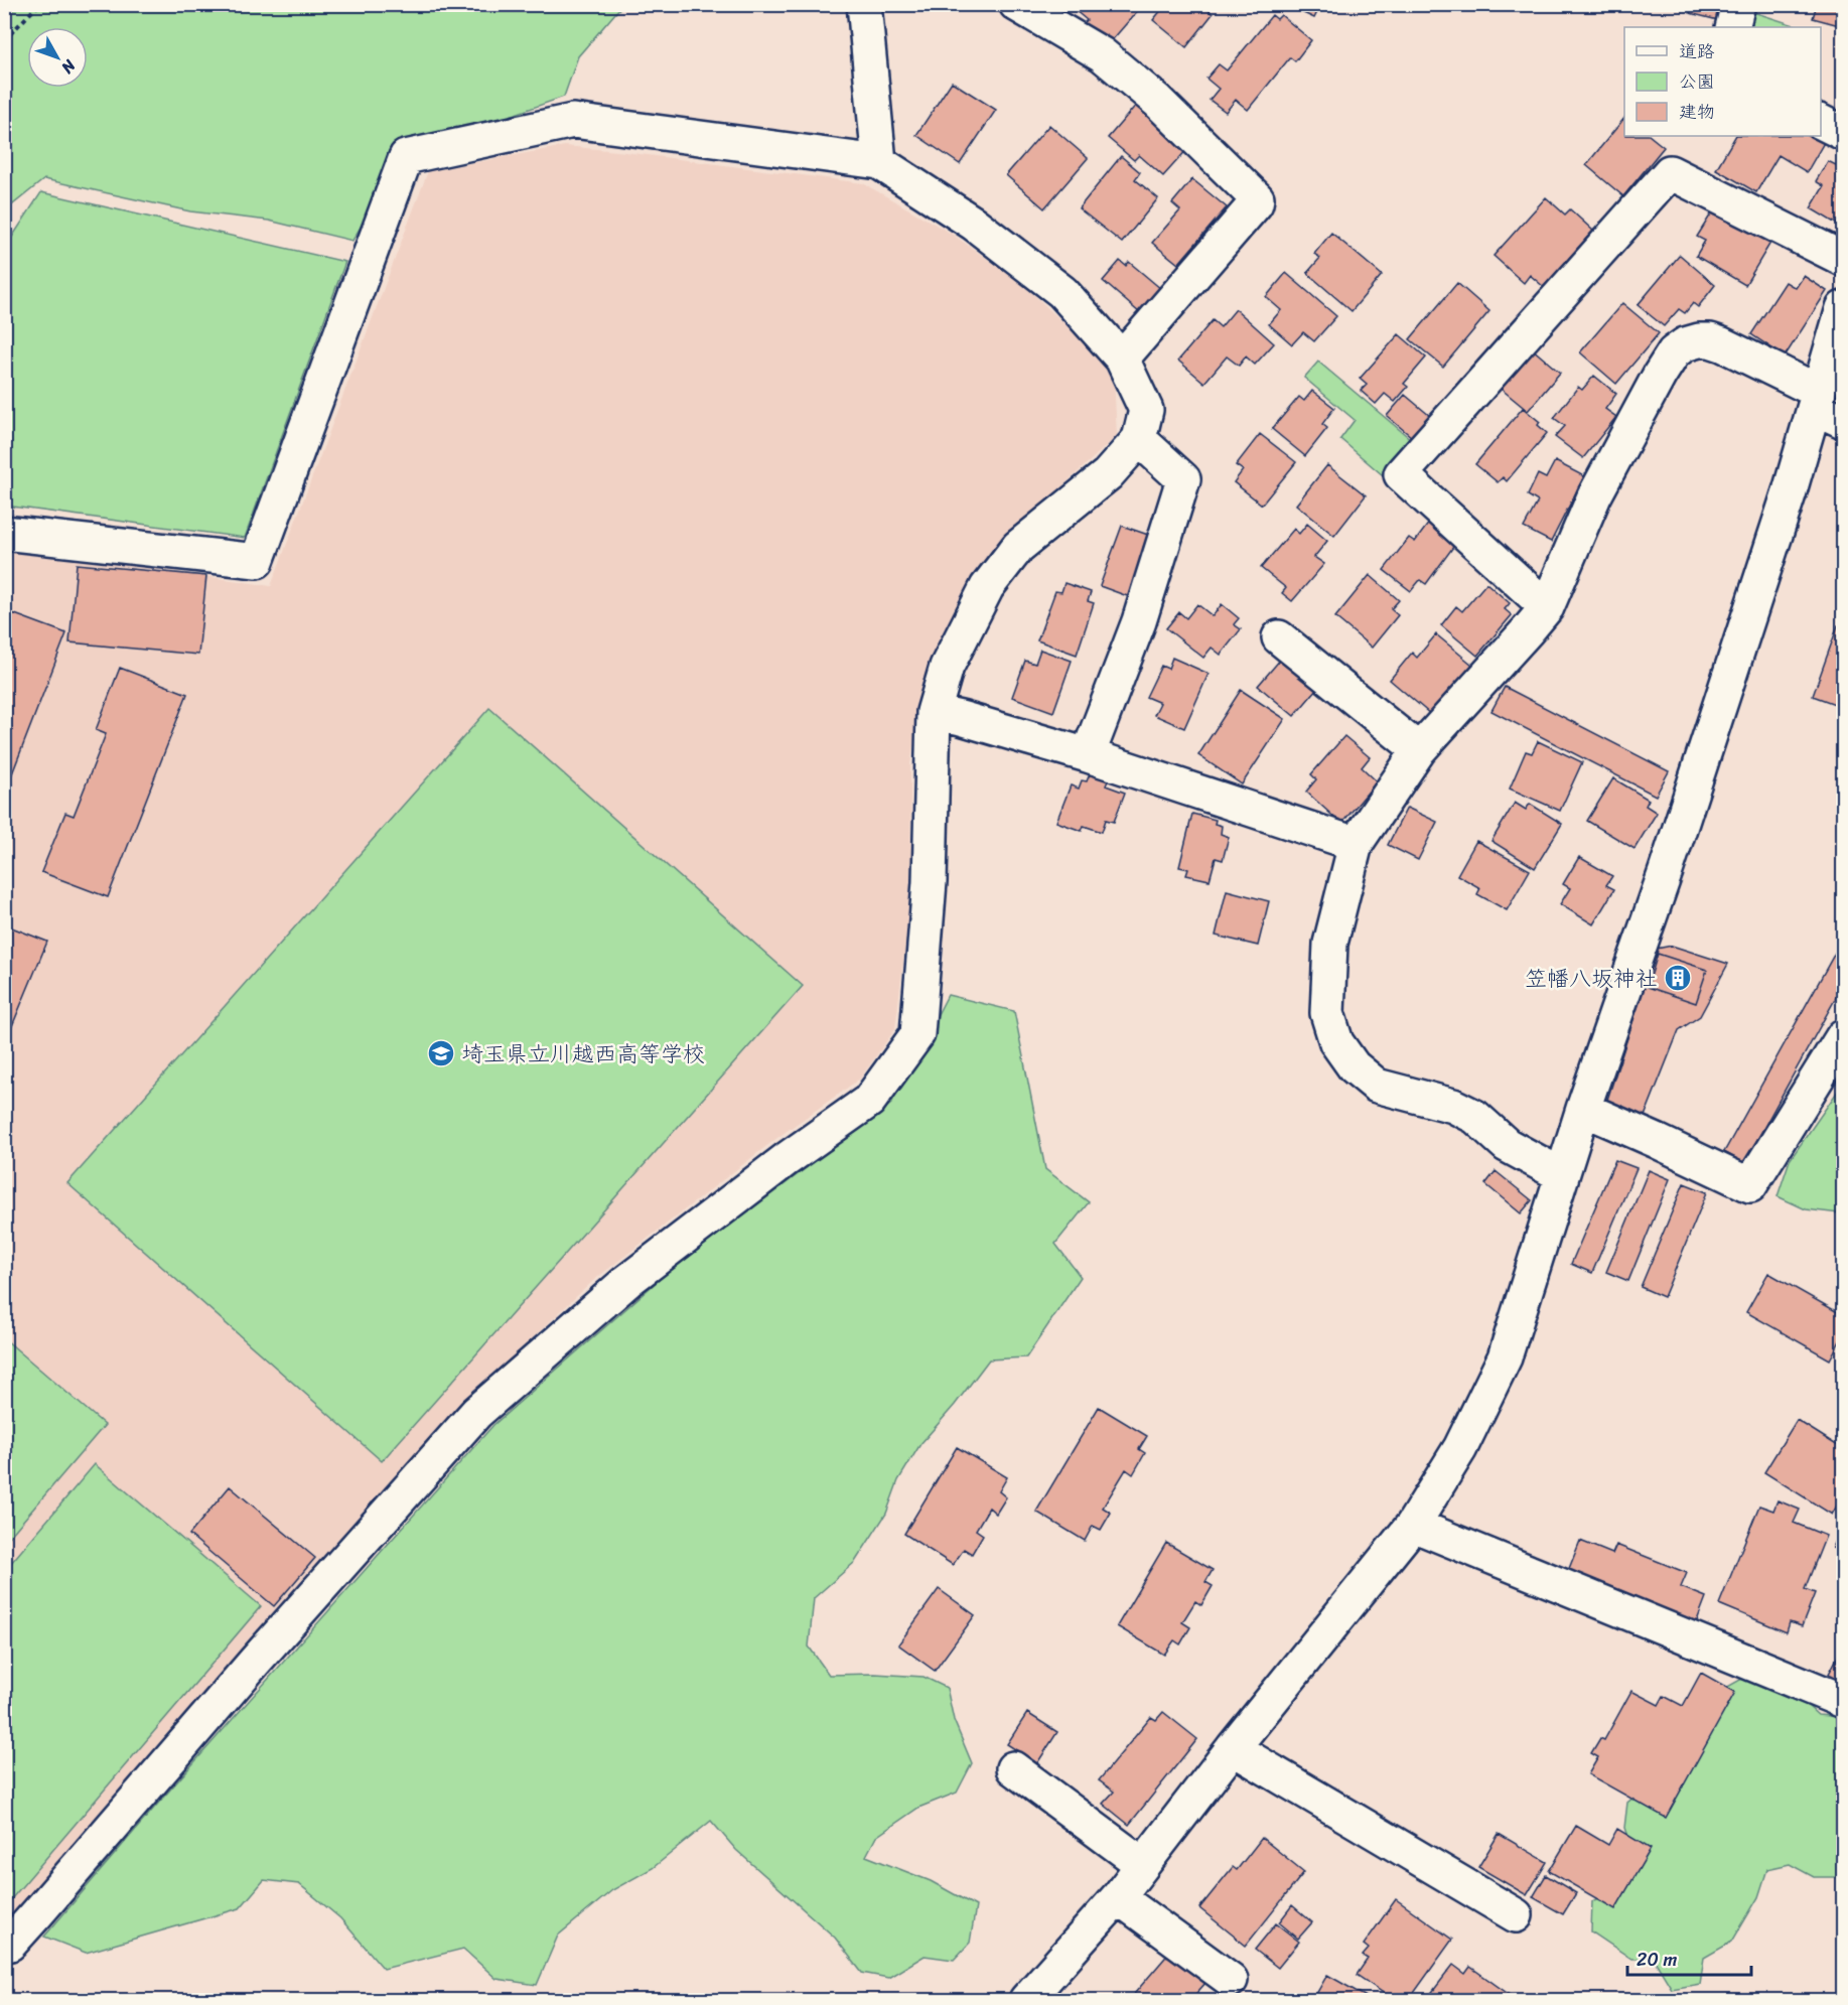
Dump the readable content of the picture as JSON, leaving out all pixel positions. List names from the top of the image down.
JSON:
{
  "places": {
    "building": ["笠幡八坂神社"],
    "school or university": ["埼玉県立川越西高等学校"]
  },
  "legend": ["道路", "公園", "建物"],
  "scale_bar": "20 m",
  "north": "bottom right"
}
